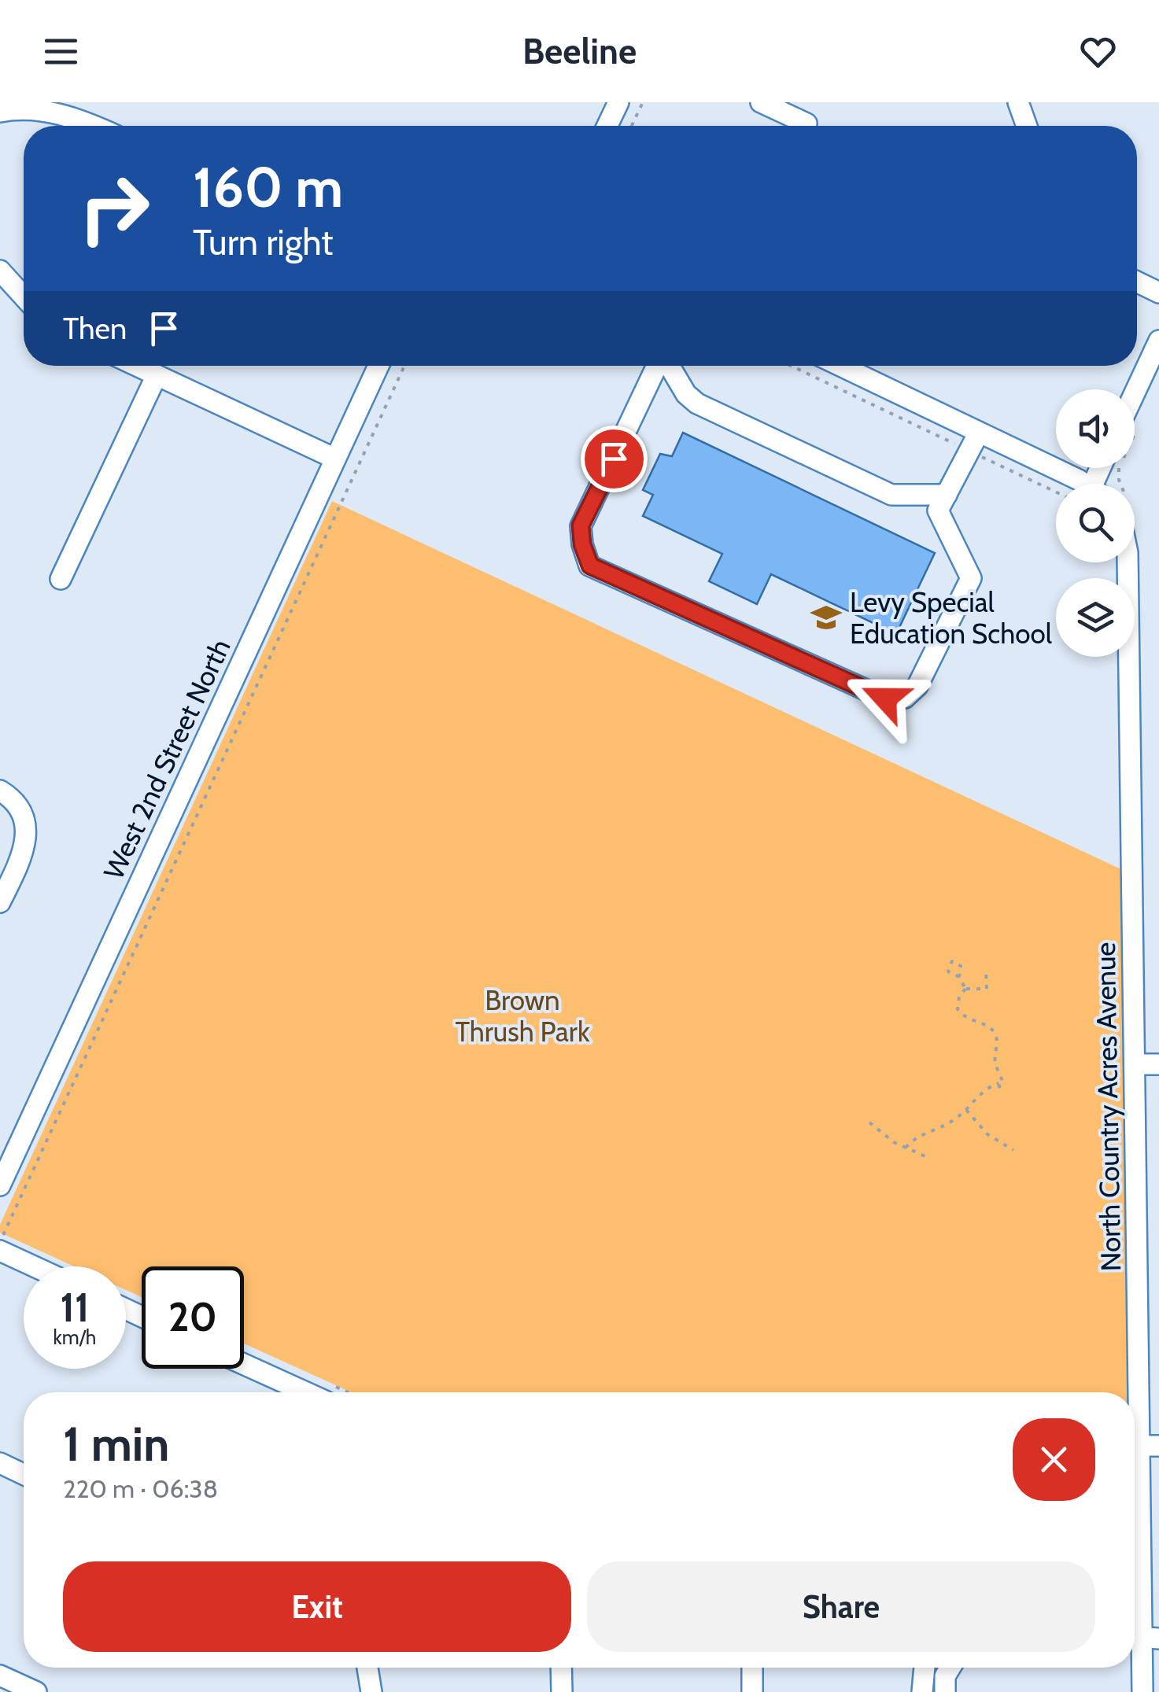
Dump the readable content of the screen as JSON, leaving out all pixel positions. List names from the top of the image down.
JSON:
{
  "streets": {
    "street": ["West 2nd Street North", "North Country Acres Avenue"]
  },
  "parks": ["Brown Thrush Park"],
  "places": {
    "school or university": ["Levy Special Education School"]
  },
  "page": {
    "header": "Beeline",
    "turn": ["160 m", "Turn right"],
    "then": "Then",
    "speed": "11 km/h",
    "limit": "20",
    "heading": ["1 min", "220 m · 06:38"],
    "buttons": ["Exit", "Share"]
  }
}
